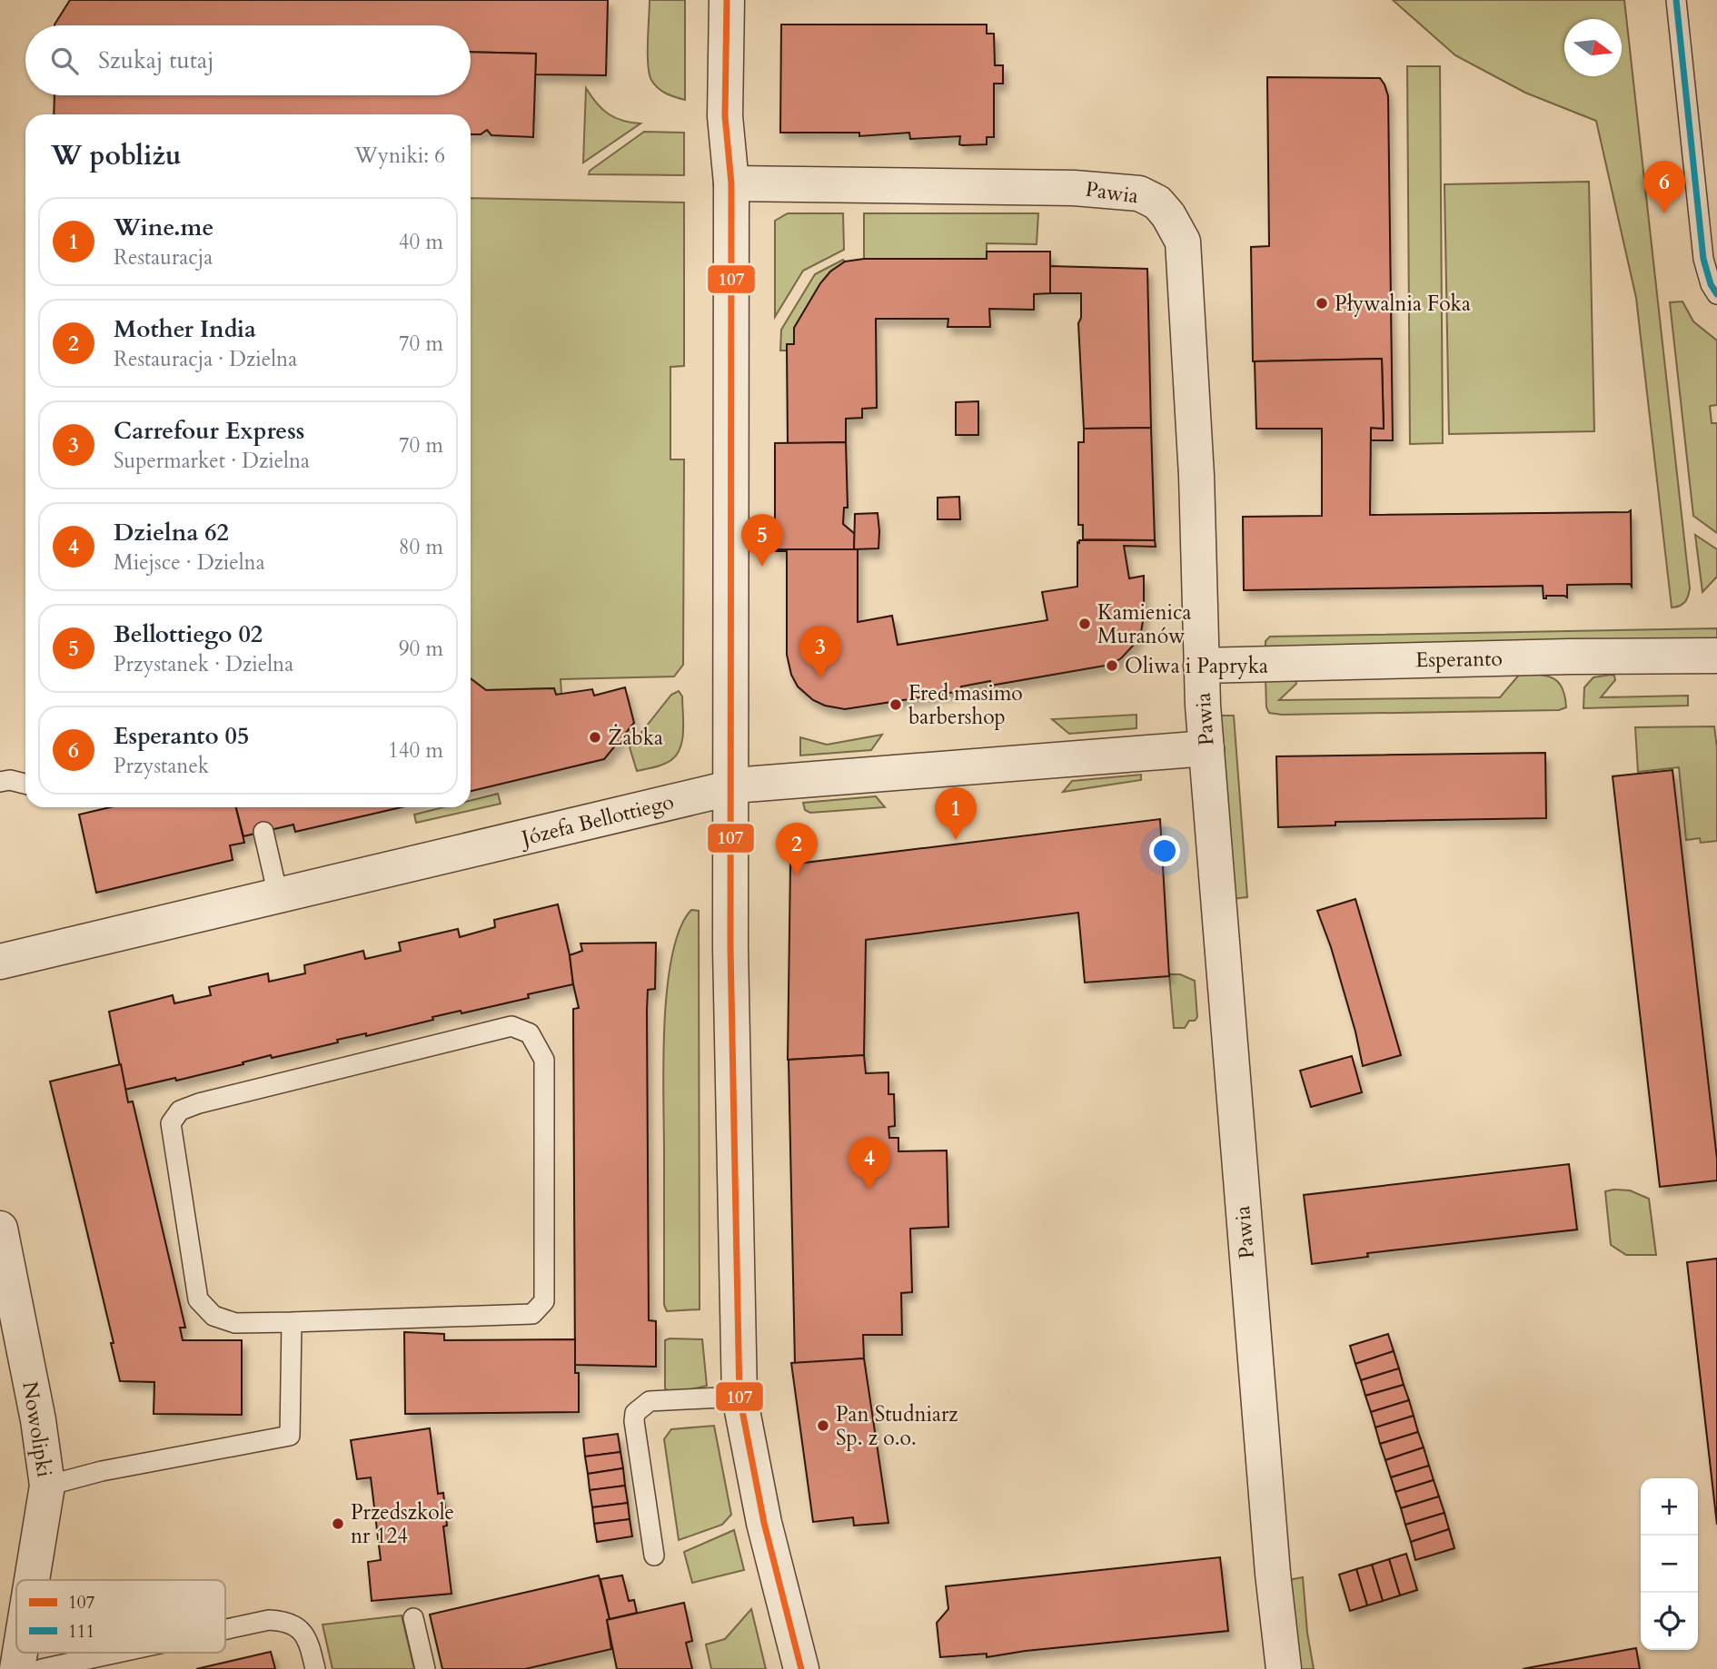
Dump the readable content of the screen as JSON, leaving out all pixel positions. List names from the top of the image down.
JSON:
{
  "streets": {
    "street": [
      "Pawia",
      "Esperanto",
      "Józefa Bellottiego",
      "Nowolipki"
    ]
  },
  "crossings": [
    ["Pawia", "Esperanto"],
    ["Pawia", "Józefa Bellottiego"]
  ],
  "places": [
    "Pływalnia Foka",
    "Kamienica Muranów",
    "Oliwa i Papryka",
    "Fred masimo barbershop",
    "Żabka",
    "Pan Studniarz Sp. z o.o.",
    "Przedszkole nr 124"
  ],
  "lines": ["transit line 107", "transit line 111"],
  "legend": ["107", "111"],
  "north": "right",
  "page": {
    "search": "Szukaj tutaj",
    "heading": ["W pobliżu", "Wyniki: 6"],
    "pins": [
      "6",
      "5",
      "3",
      "1",
      "2",
      "4"
    ],
    "list": [
      {
        "mark": "1",
        "name": "Wine.me",
        "note": "Restauracja",
        "value": "40 m"
      },
      {
        "mark": "2",
        "name": "Mother India",
        "note": "Restauracja · Dzielna",
        "value": "70 m"
      },
      {
        "mark": "3",
        "name": "Carrefour Express",
        "note": "Supermarket · Dzielna",
        "value": "70 m"
      },
      {
        "mark": "4",
        "name": "Dzielna 62",
        "note": "Miejsce · Dzielna",
        "value": "80 m"
      },
      {
        "mark": "5",
        "name": "Bellottiego 02",
        "note": "Przystanek · Dzielna",
        "value": "90 m"
      },
      {
        "mark": "6",
        "name": "Esperanto 05",
        "note": "Przystanek",
        "value": "140 m"
      }
    ],
    "map_buttons": ["+", "−"]
  }
}
